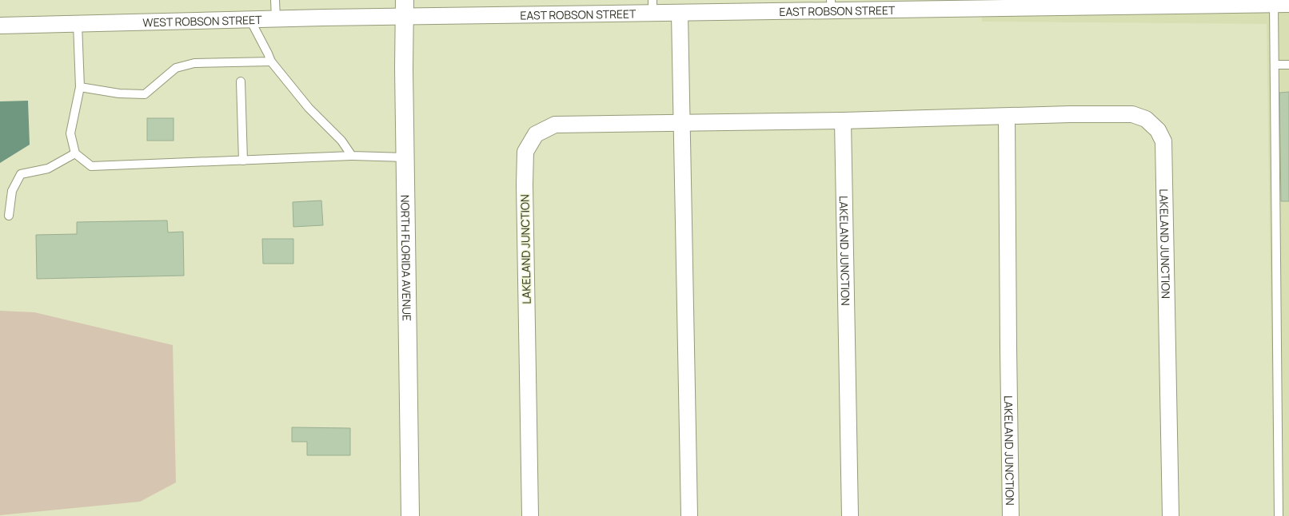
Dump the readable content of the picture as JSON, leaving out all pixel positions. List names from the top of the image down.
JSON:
{
  "streets": {
    "street": [
      "EAST ROBSON STREET",
      "WEST ROBSON STREET",
      "LAKELAND JUNCTION",
      "NORTH FLORIDA AVENUE"
    ]
  },
  "crossings": [
    ["EAST ROBSON STREET", "WEST ROBSON STREET"],
    ["EAST ROBSON STREET", "NORTH FLORIDA AVENUE"],
    ["WEST ROBSON STREET", "NORTH FLORIDA AVENUE"]
  ]
}
